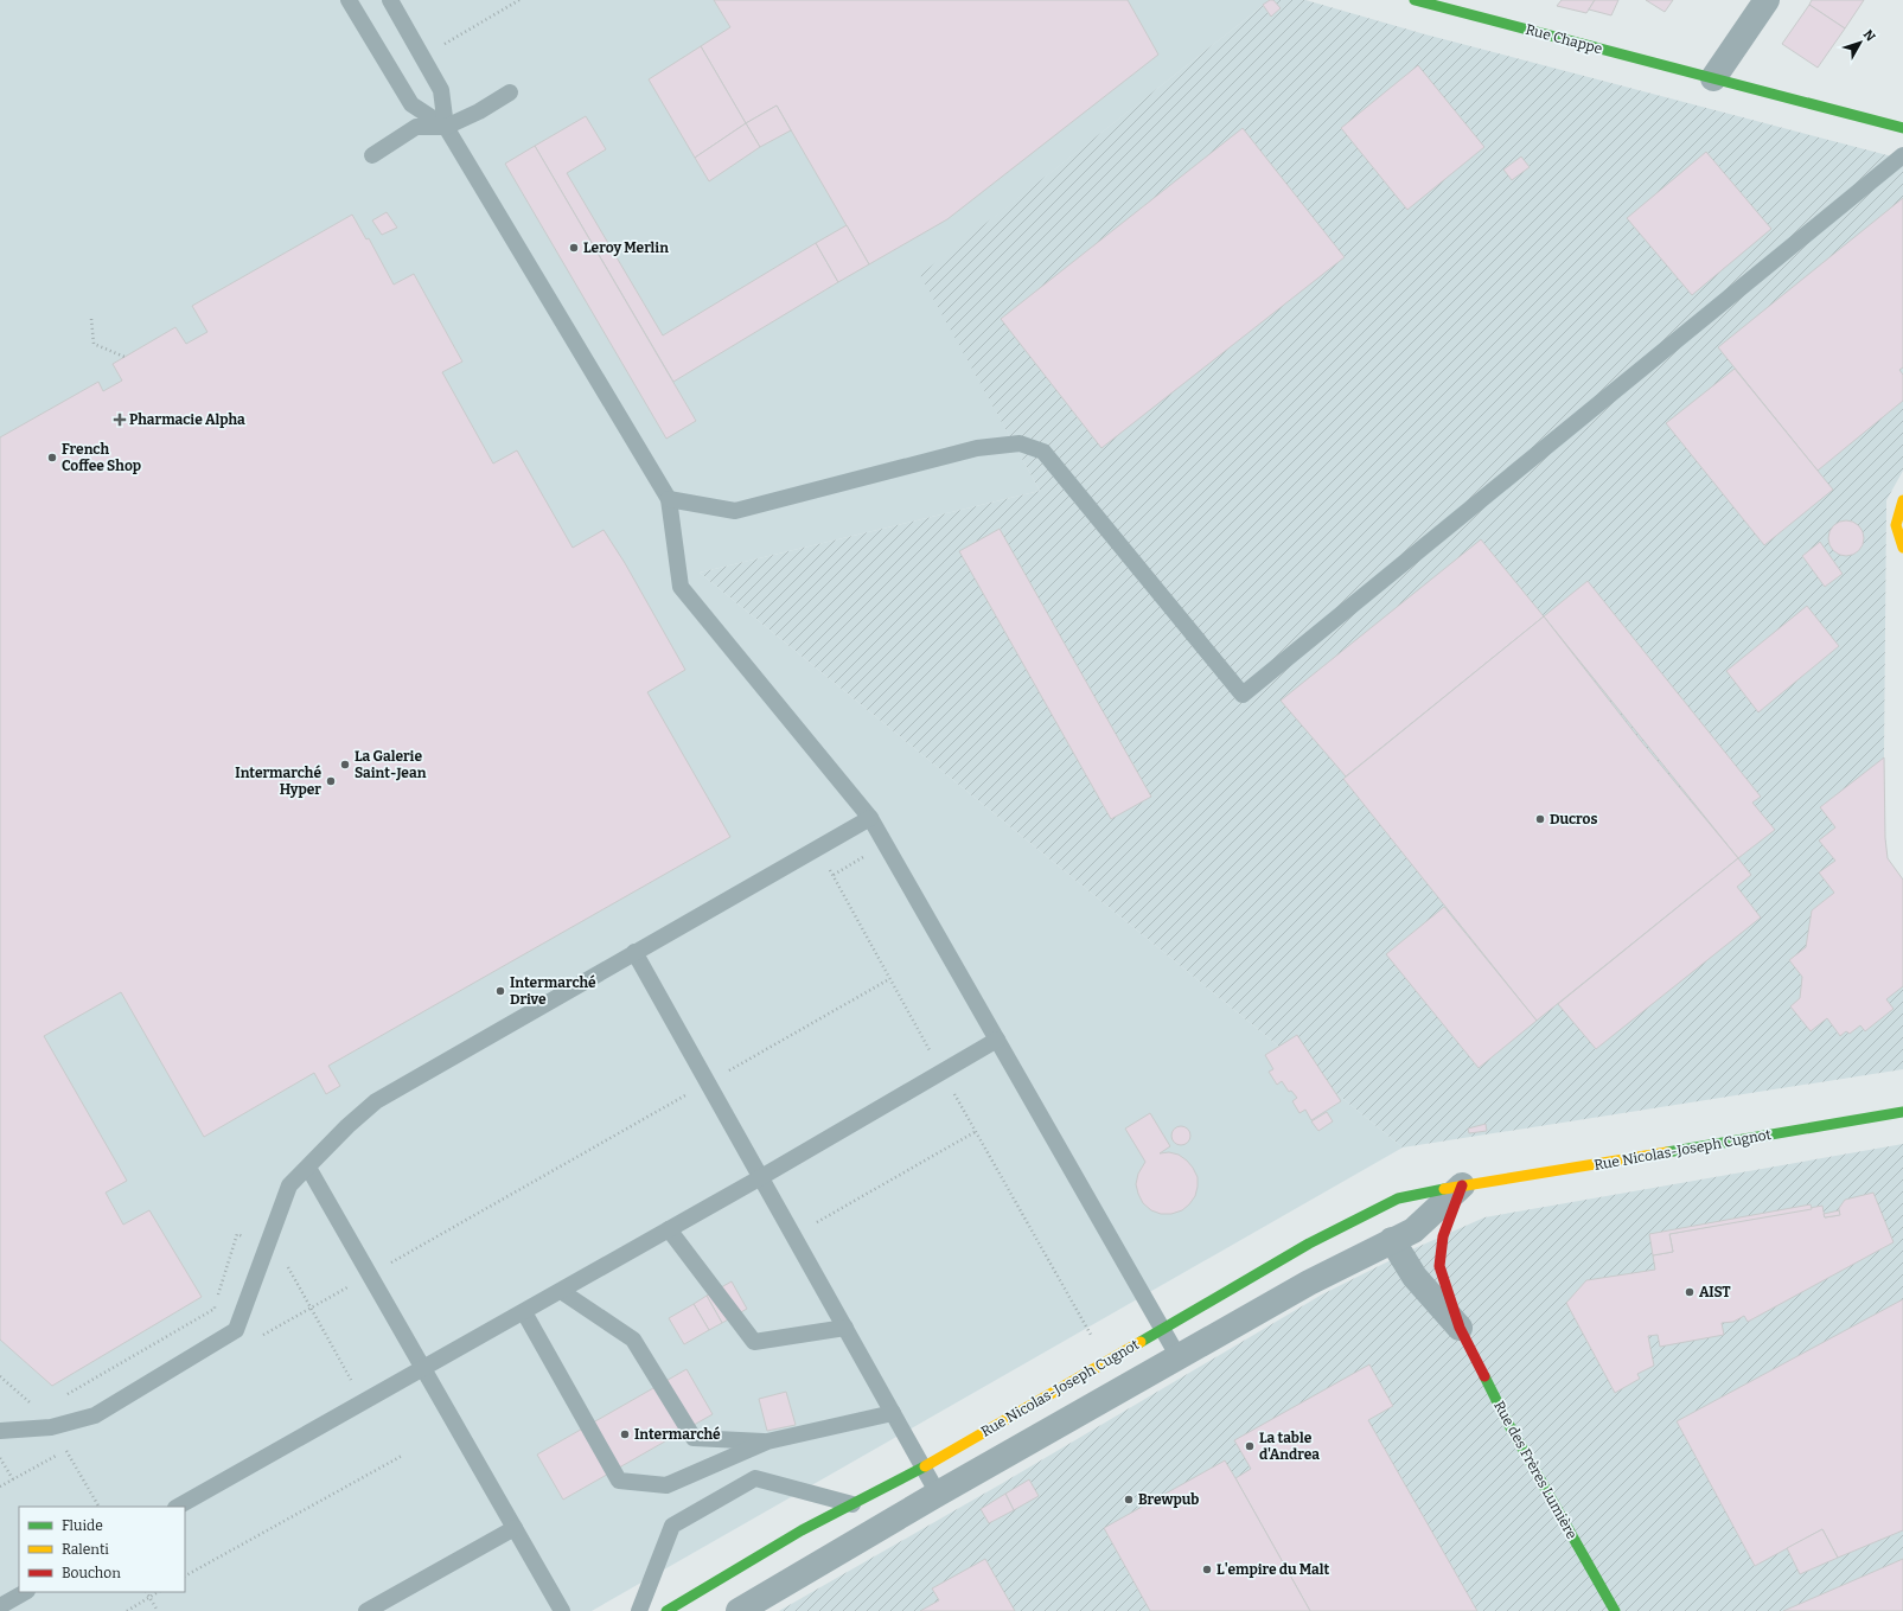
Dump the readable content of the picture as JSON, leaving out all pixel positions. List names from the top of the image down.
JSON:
{
  "streets": {
    "street": ["Rue Chappe", "Rue Nicolas-Joseph Cugnot", "Rue des Frères Lumière"]
  },
  "crossings": [
    ["Rue Nicolas-Joseph Cugnot", "Rue des Frères Lumière"]
  ],
  "places": {
    "other": [
      "Leroy Merlin",
      "French Coffee Shop",
      "La Galerie Saint-Jean",
      "Intermarché Hyper",
      "Ducros",
      "Intermarché Drive",
      "AIST",
      "Intermarché",
      "La table d'Andrea",
      "Brewpub",
      "L'empire du Malt"
    ],
    "health": ["Pharmacie Alpha"]
  },
  "legend": ["Fluide", "Ralenti", "Bouchon"],
  "north": "top right"
}
